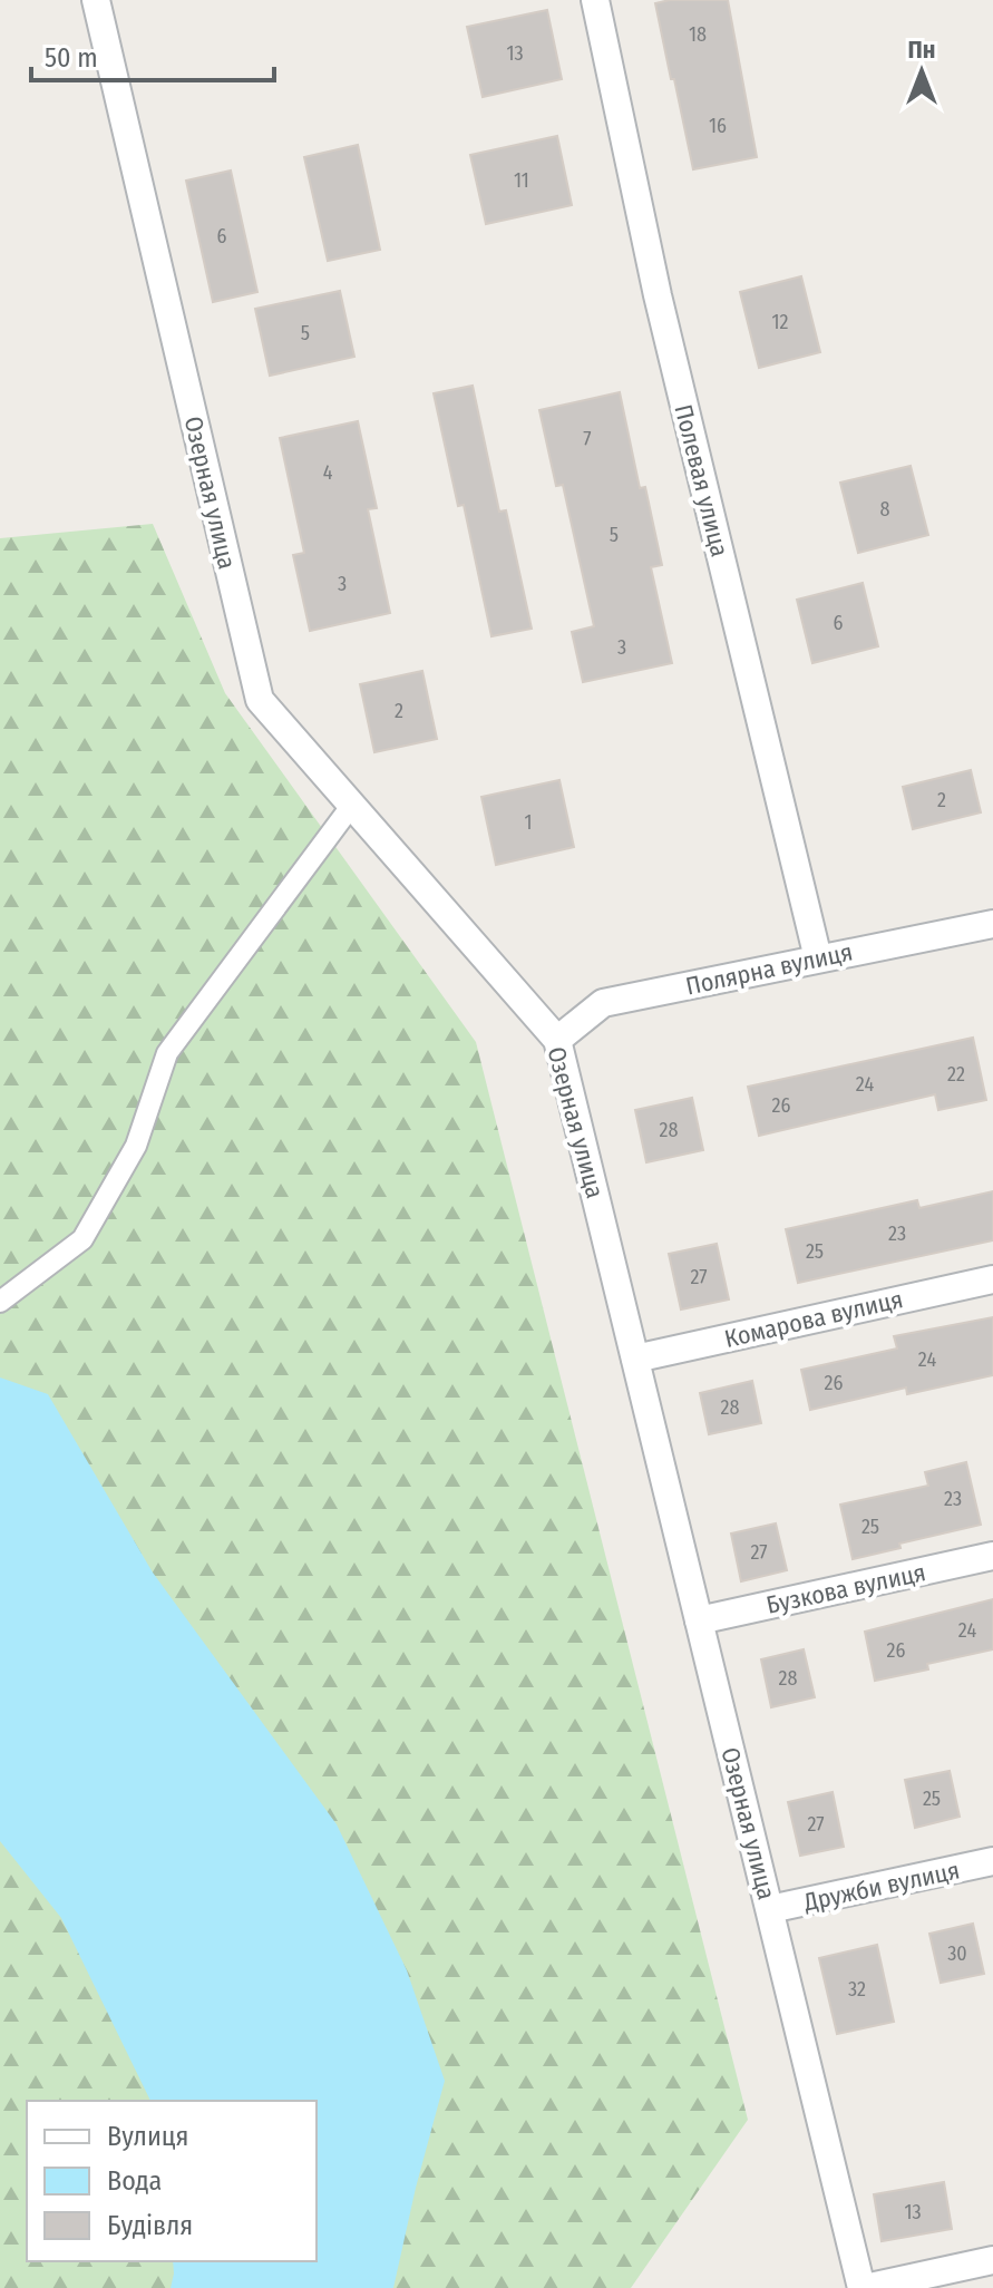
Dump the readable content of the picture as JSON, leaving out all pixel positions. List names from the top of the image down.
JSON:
{
  "streets": {
    "street": [
      "Полевая улица",
      "Озерная улица",
      "Полярна вулиця",
      "Комарова вулиця",
      "Бузкова вулиця",
      "Дружби вулиця"
    ]
  },
  "crossings": [
    ["Полевая улица", "Полярна вулиця"],
    ["Озерная улица", "Полярна вулиця"],
    ["Озерная улица", "Комарова вулиця"],
    ["Озерная улица", "Бузкова вулиця"],
    ["Озерная улица", "Дружби вулиця"]
  ],
  "house_numbers": [
    "18",
    "13",
    "16",
    "11",
    "6",
    "12",
    "5",
    "7",
    "4",
    "8",
    "5",
    "3",
    "6",
    "3",
    "2",
    "2",
    "1",
    "22",
    "24",
    "26",
    "28",
    "23",
    "25",
    "27",
    "24",
    "26",
    "28",
    "23",
    "25",
    "27",
    "24",
    "26",
    "28",
    "25",
    "27",
    "30",
    "32",
    "13"
  ],
  "legend": ["Вулиця", "Вода", "Будівля"],
  "scale_bar": "50 m",
  "north": "top"
}
